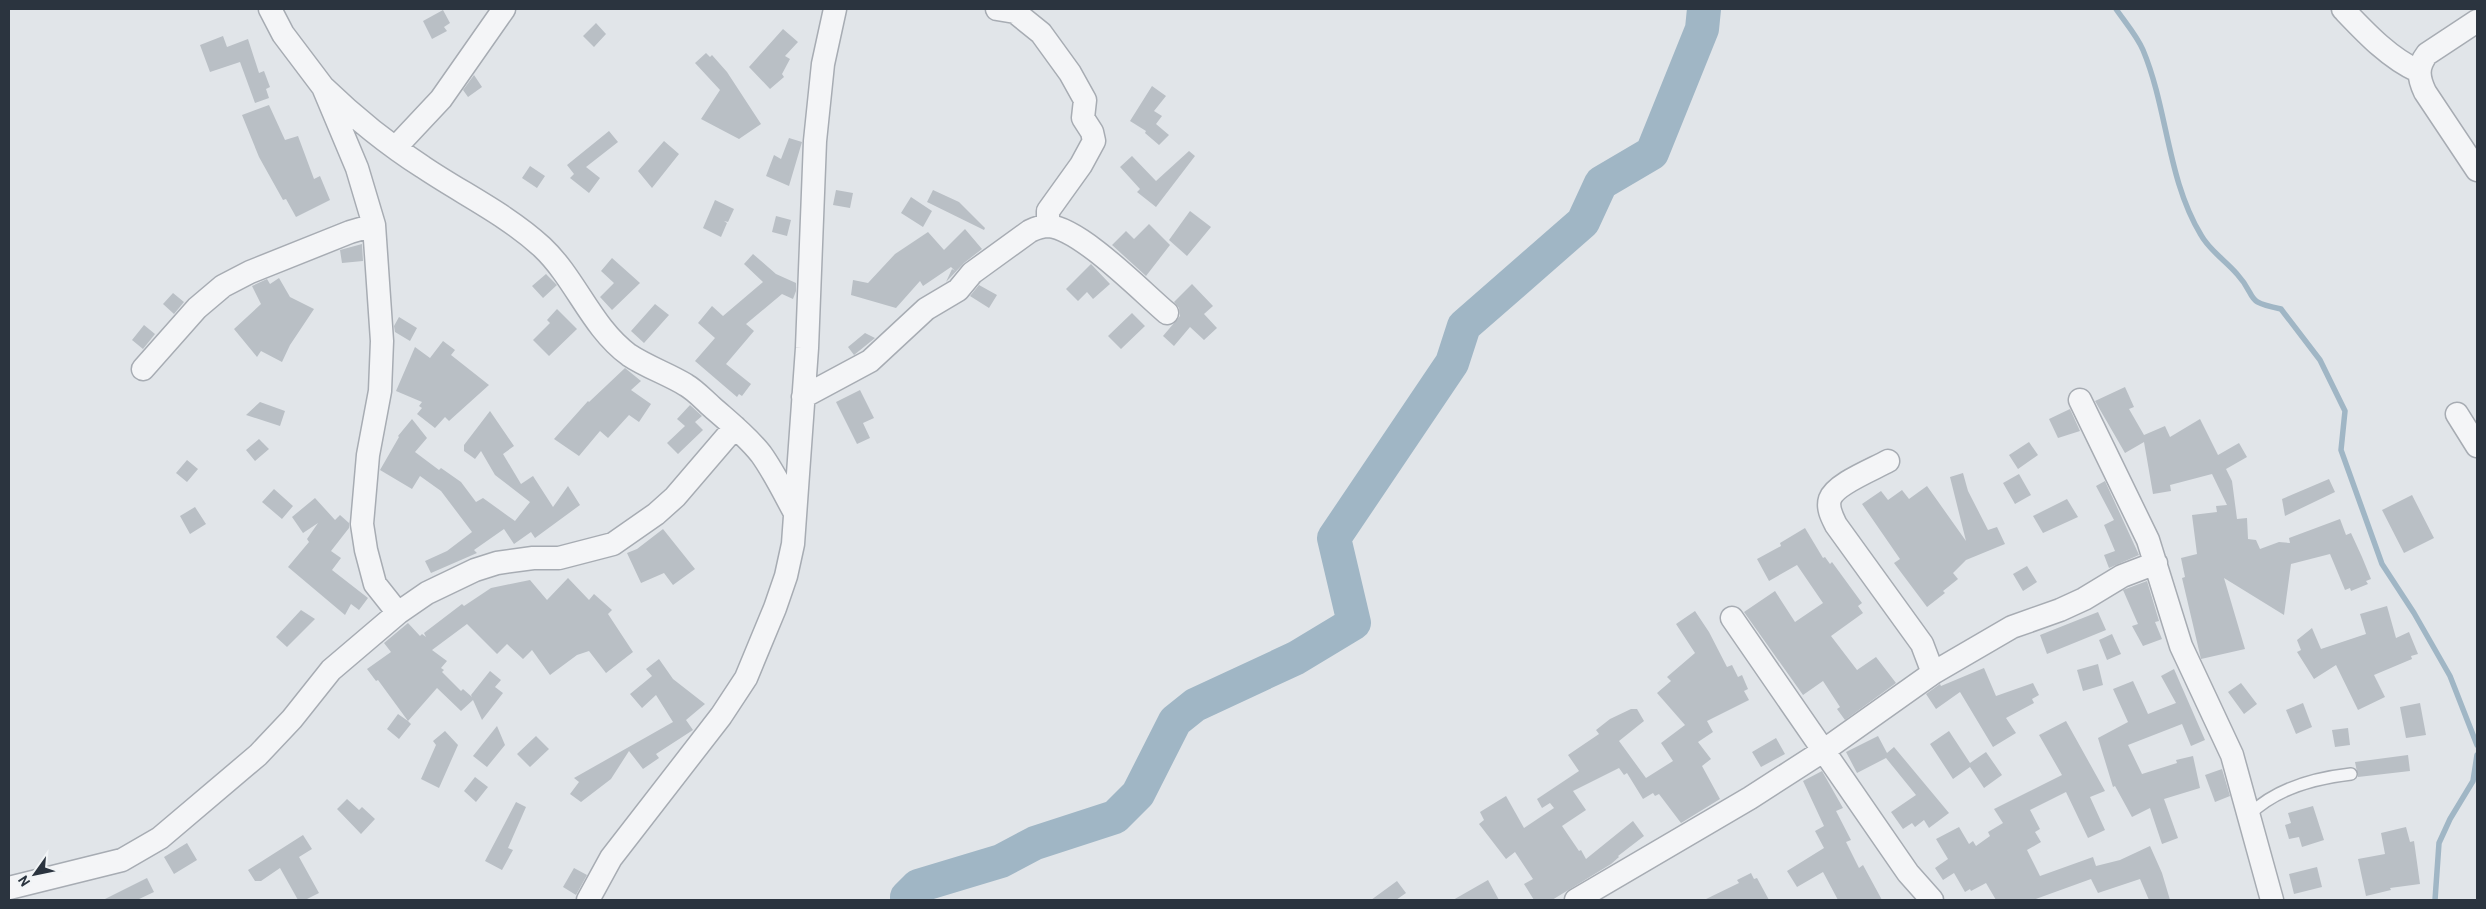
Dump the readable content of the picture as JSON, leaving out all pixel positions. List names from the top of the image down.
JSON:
{
  "north": "bottom left"
}
